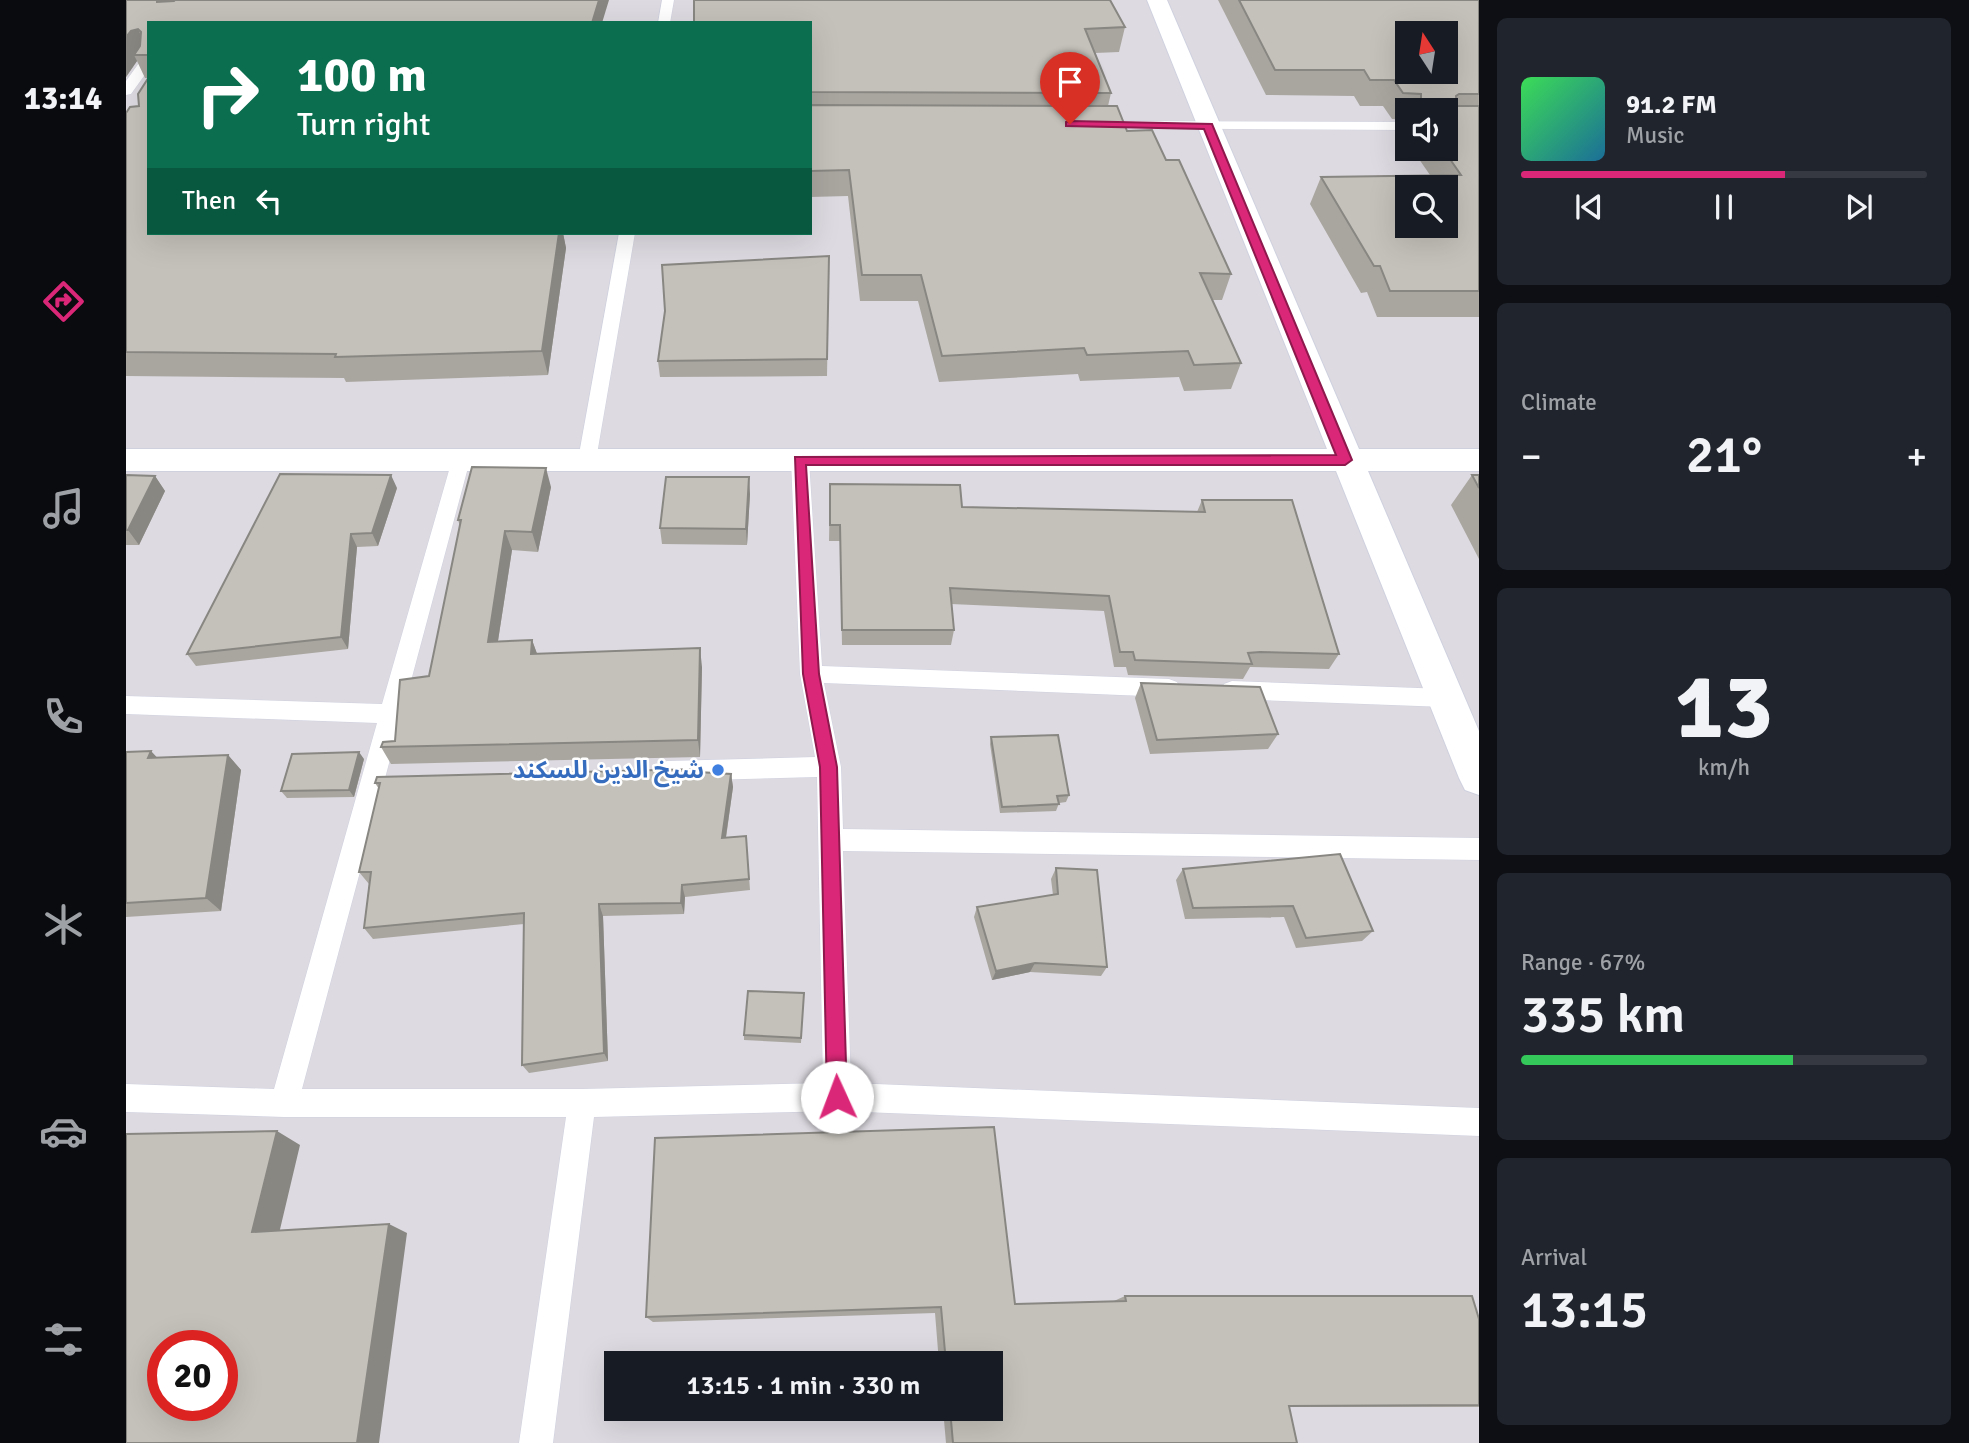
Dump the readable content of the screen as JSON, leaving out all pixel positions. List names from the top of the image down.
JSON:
{
  "places": ["شيخ الدين للسكند"],
  "north": "top",
  "page": {
    "tabs": "13:14",
    "turn": ["100 m", "Turn right"],
    "song": ["91.2 FM", "Music"],
    "then": "Then",
    "tile": [
      "Climate",
      ["13", "km/h"],
      ["Range · 67%", "335 km"],
      ["Arrival", "13:15"]
    ],
    "heat": ["−", "21°", "+"],
    "limit": "20",
    "trip": "13:15 · 1 min · 330 m"
  }
}
